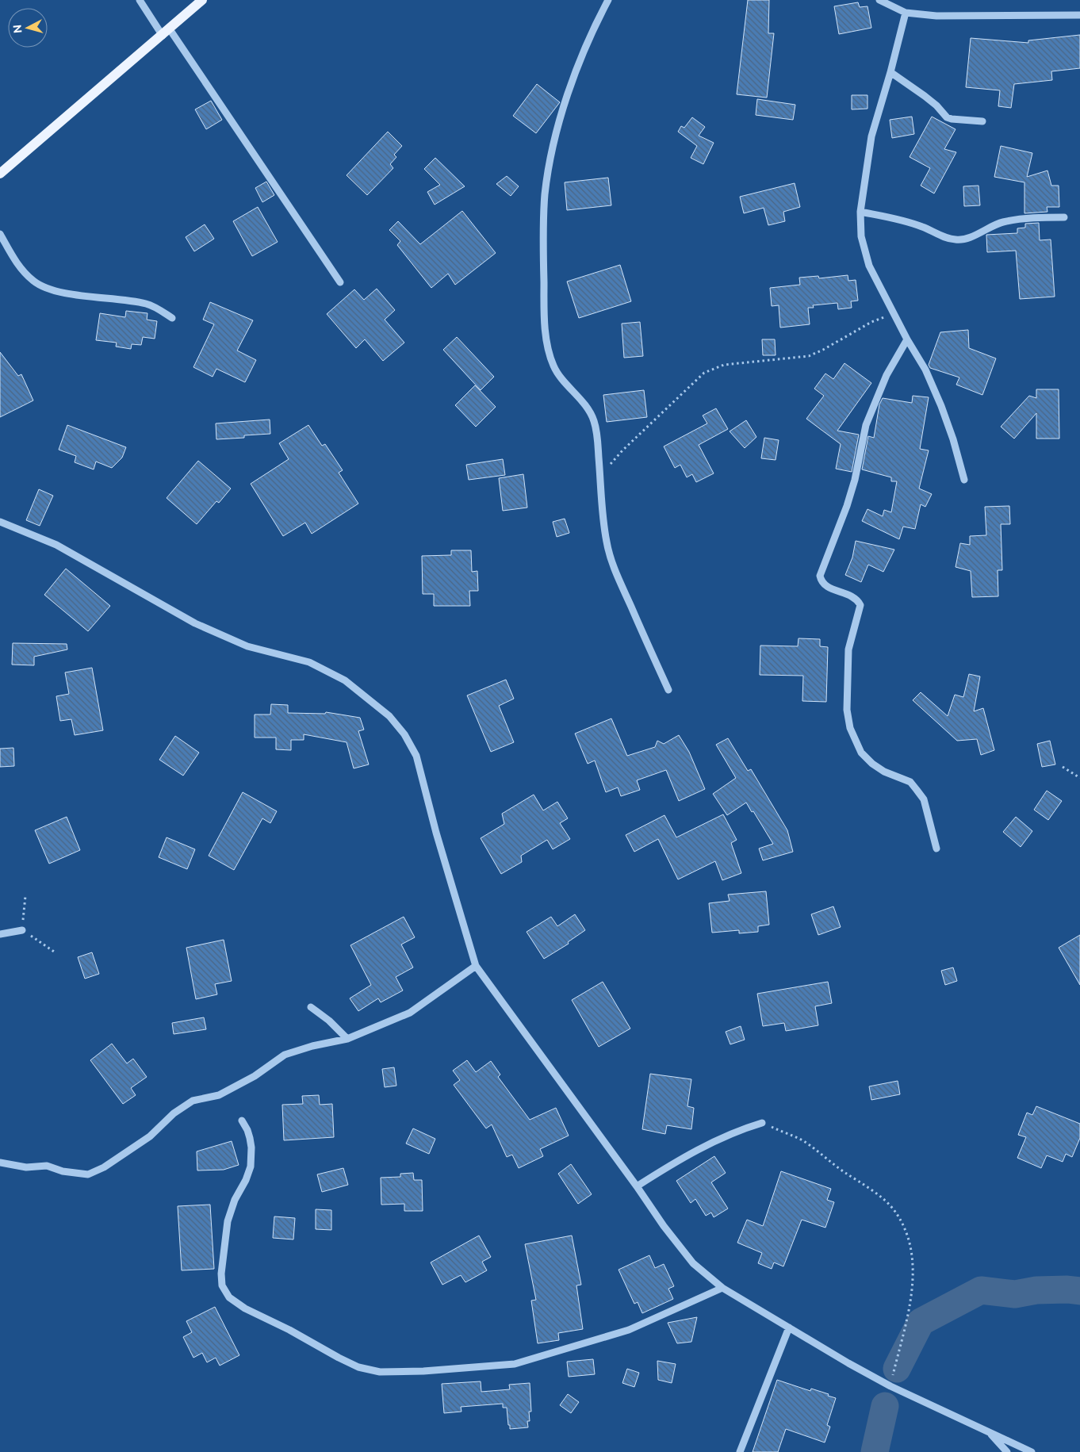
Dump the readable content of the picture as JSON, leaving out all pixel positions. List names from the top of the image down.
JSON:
{
  "north": "left"
}
